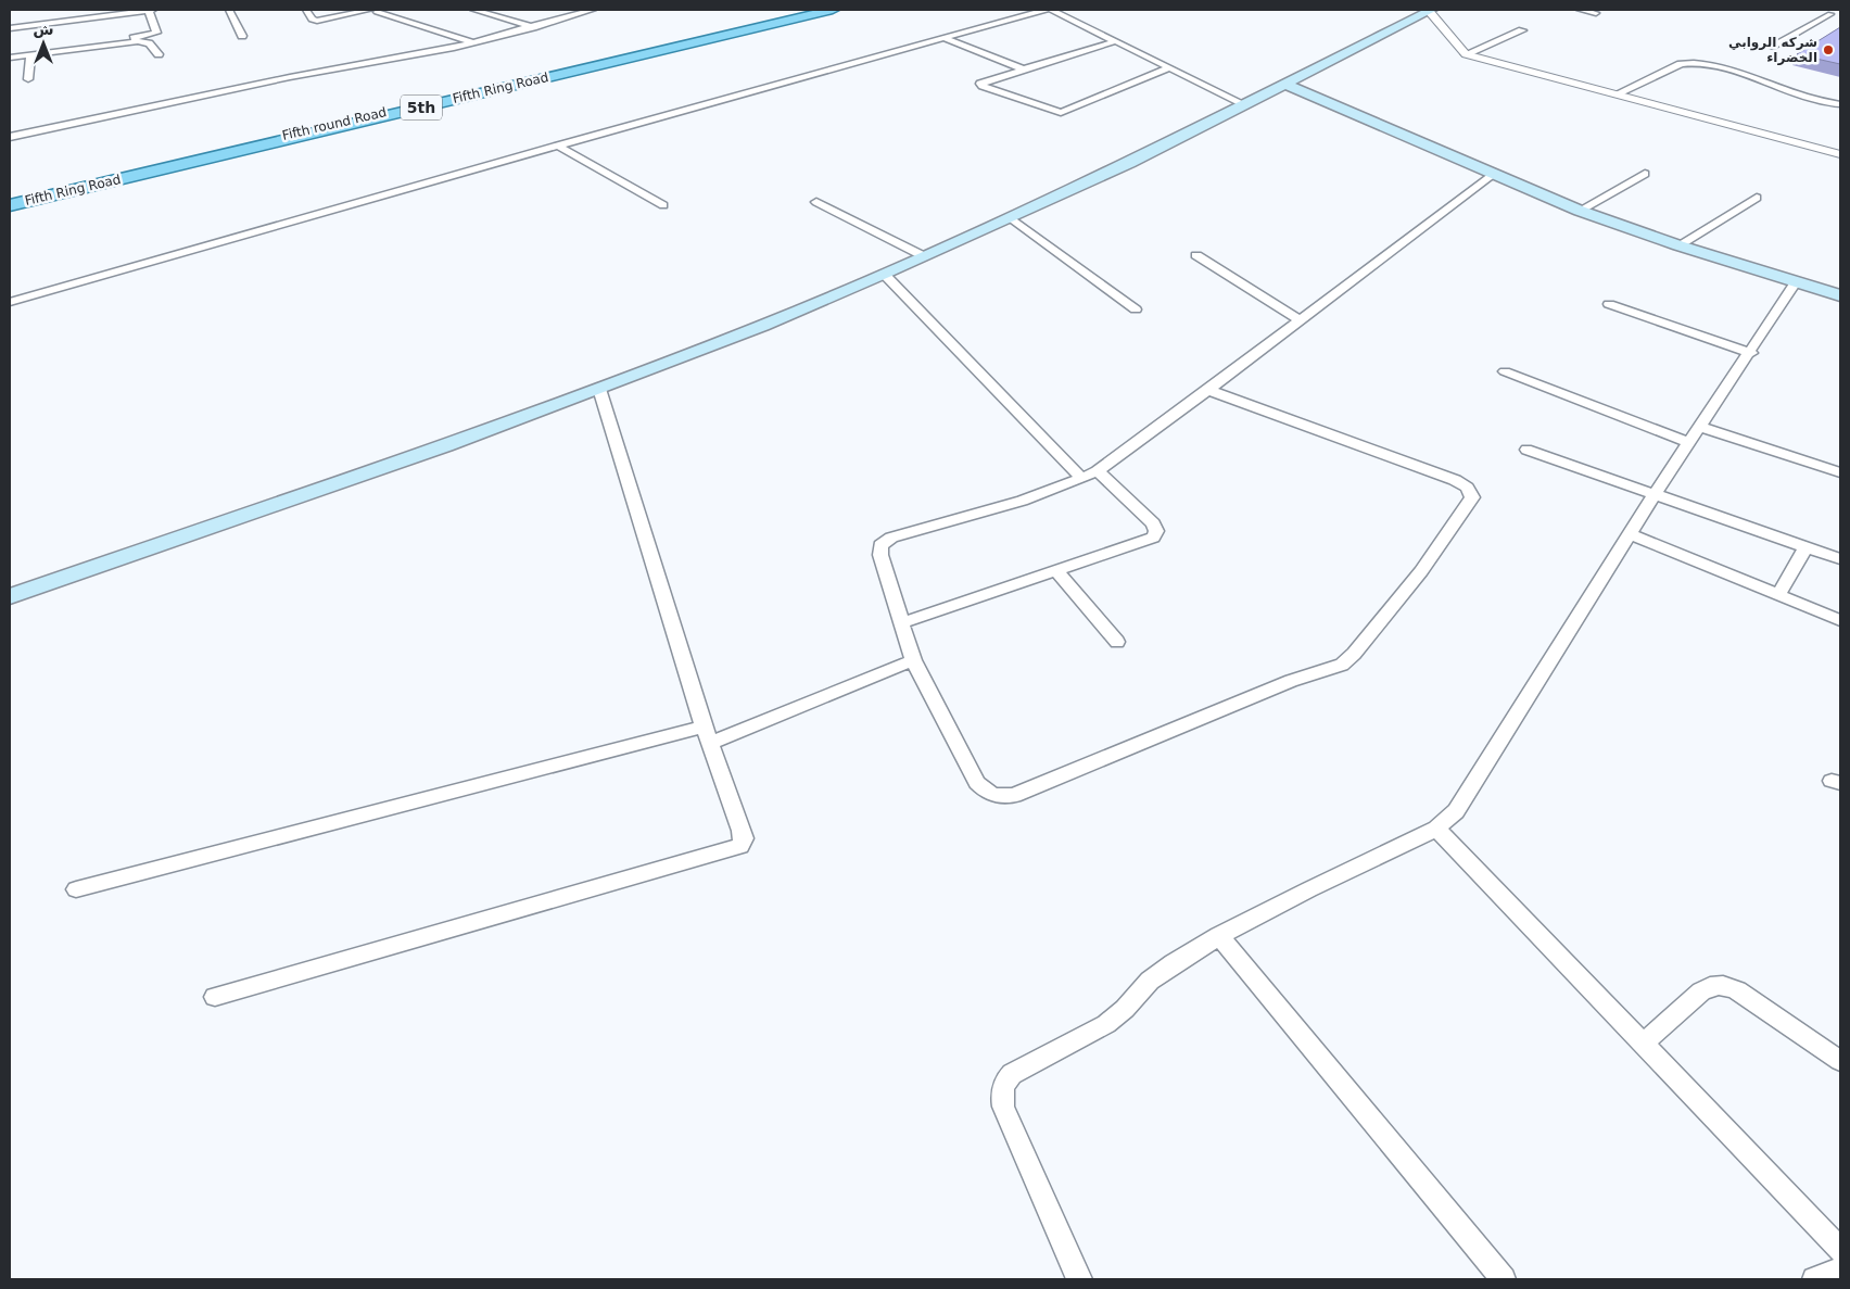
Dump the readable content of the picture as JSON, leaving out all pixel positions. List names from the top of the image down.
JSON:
{
  "streets": {
    "main road": ["Fifth Ring Road", "5th", "Fifth round Road"]
  },
  "crossings": [
    ["Fifth Ring Road", "Fifth round Road"]
  ],
  "places": ["شركه الروابي الخضراء"],
  "north": "top"
}
